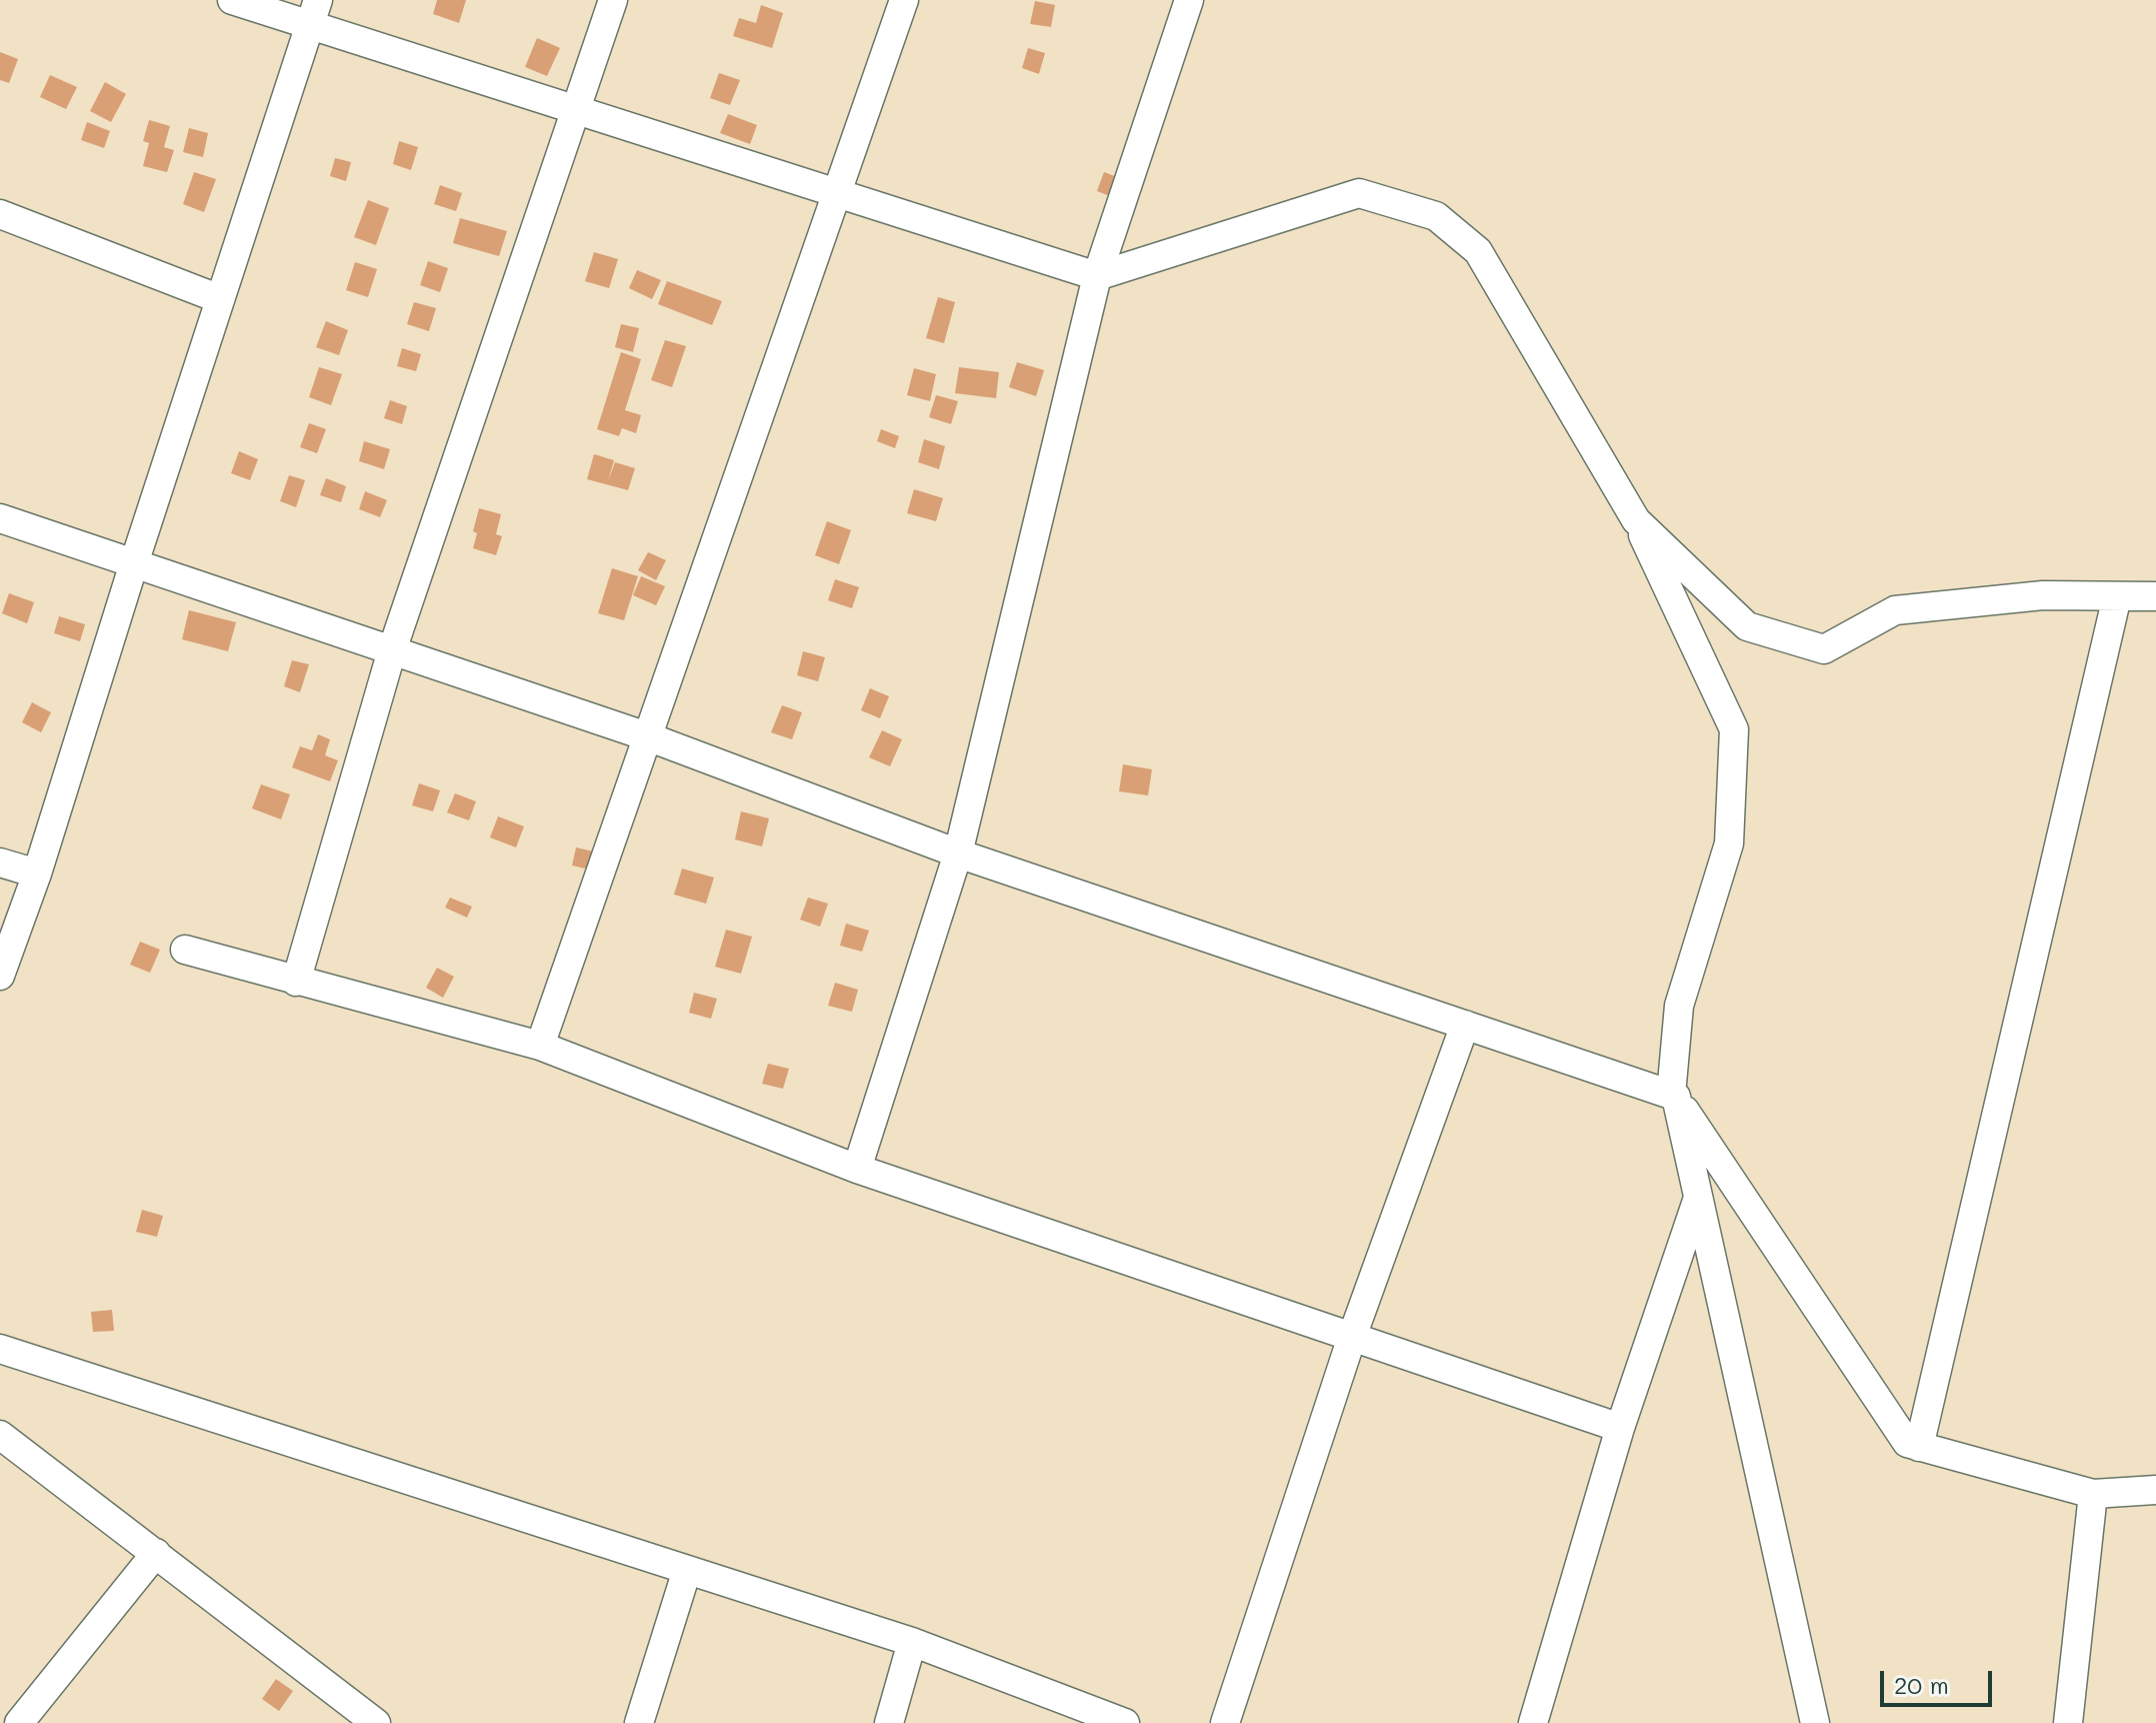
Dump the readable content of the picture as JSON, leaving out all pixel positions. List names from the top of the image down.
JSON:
{
  "scale_bar": "20 m"
}
